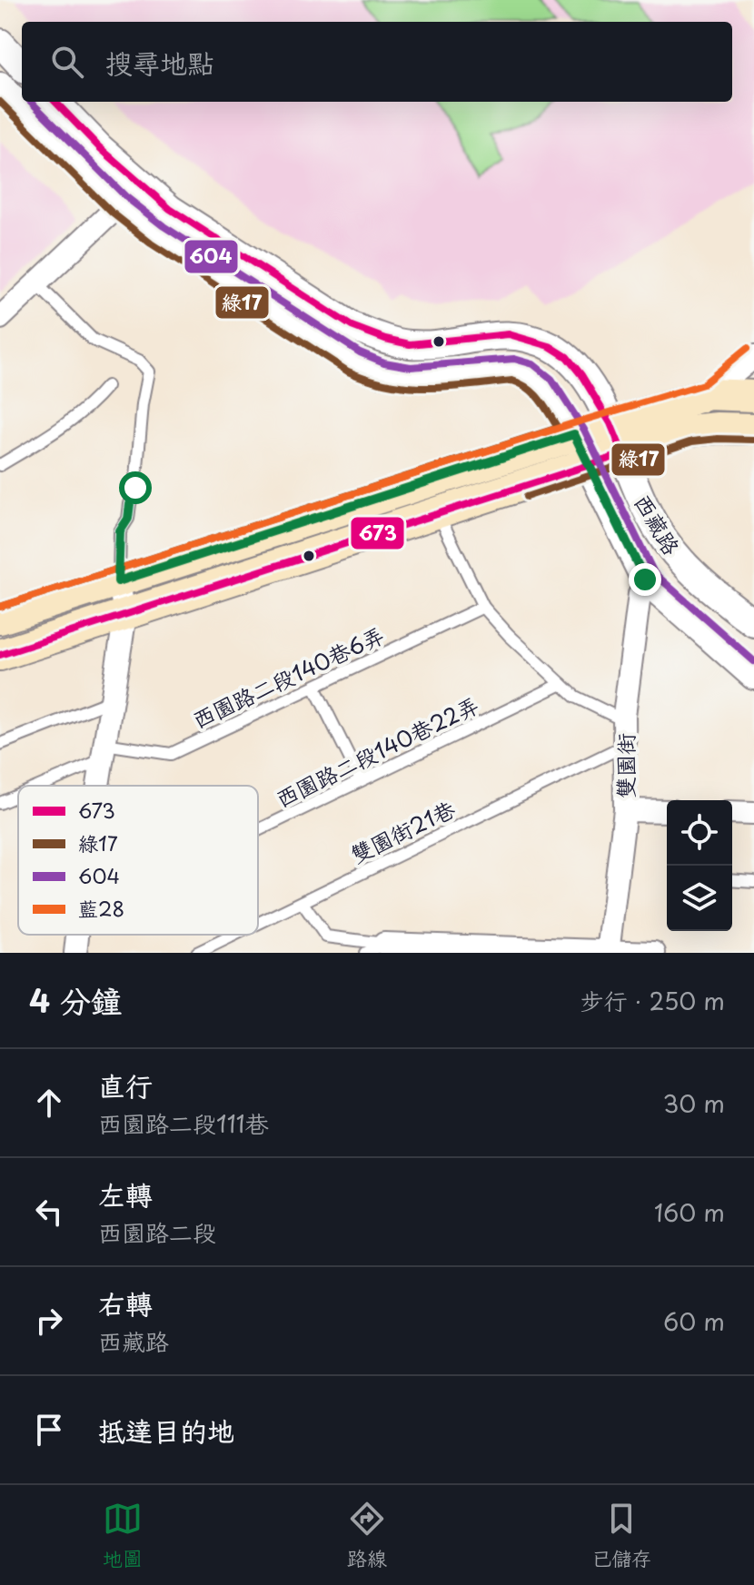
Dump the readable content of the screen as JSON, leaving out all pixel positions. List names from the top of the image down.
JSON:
{
  "streets": {
    "street": ["西藏路", "雙園街"],
    "lane": ["西園路二段140巷6弄", "西園路二段140巷22弄", "雙園街21巷"]
  },
  "crossings": [
    ["西藏路", "雙園街"],
    ["雙園街", "雙園街21巷"]
  ],
  "lines": [
    "transit line 673",
    "transit line 綠17",
    "transit line 604",
    "transit line 藍28"
  ],
  "legend": [
    "673",
    "綠17",
    "604",
    "藍28"
  ],
  "page": {
    "search": "搜尋地點",
    "heading": ["4 分鐘", "步行 · 250 m"],
    "list": [
      ["直行", "西園路二段111巷", "30 m"],
      ["左轉", "西園路二段", "160 m"],
      ["右轉", "西藏路", "60 m"],
      "抵達目的地"
    ],
    "nav": ["地圖", "路線", "已儲存"]
  }
}
